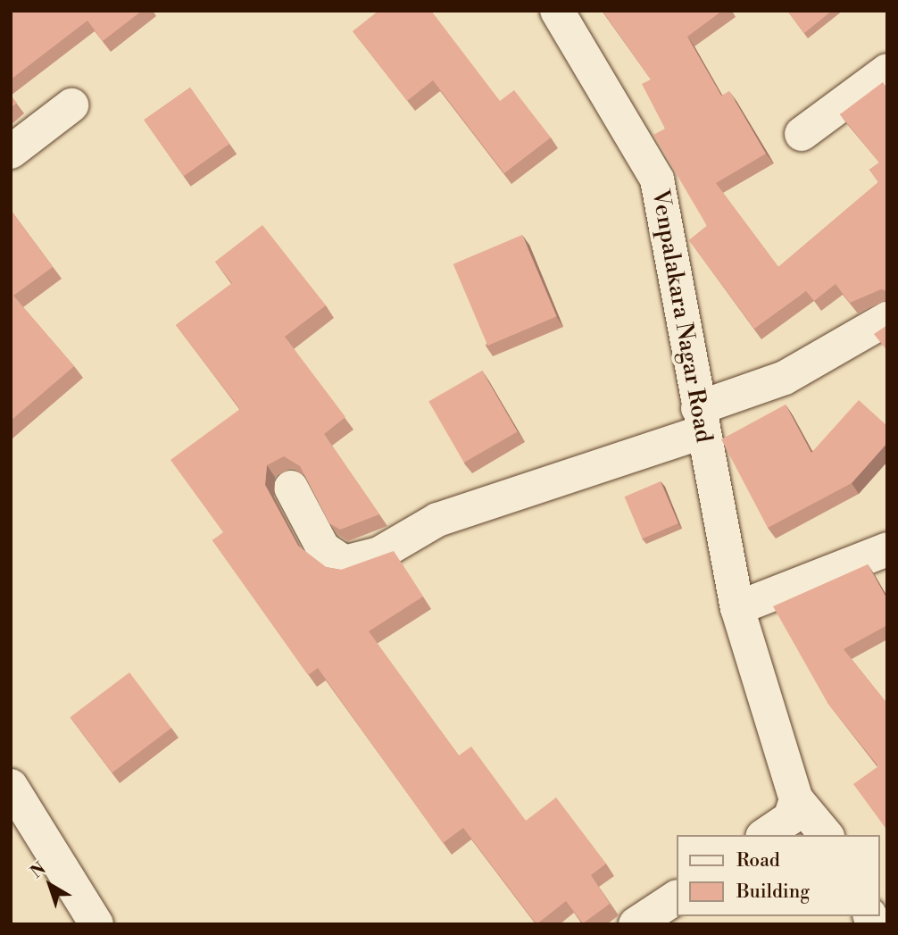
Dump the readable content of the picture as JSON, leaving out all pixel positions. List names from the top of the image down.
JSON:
{
  "streets": {
    "street": ["Venpalakara Nagar Road"]
  },
  "legend": ["Road", "Building"],
  "north": "top left"
}
